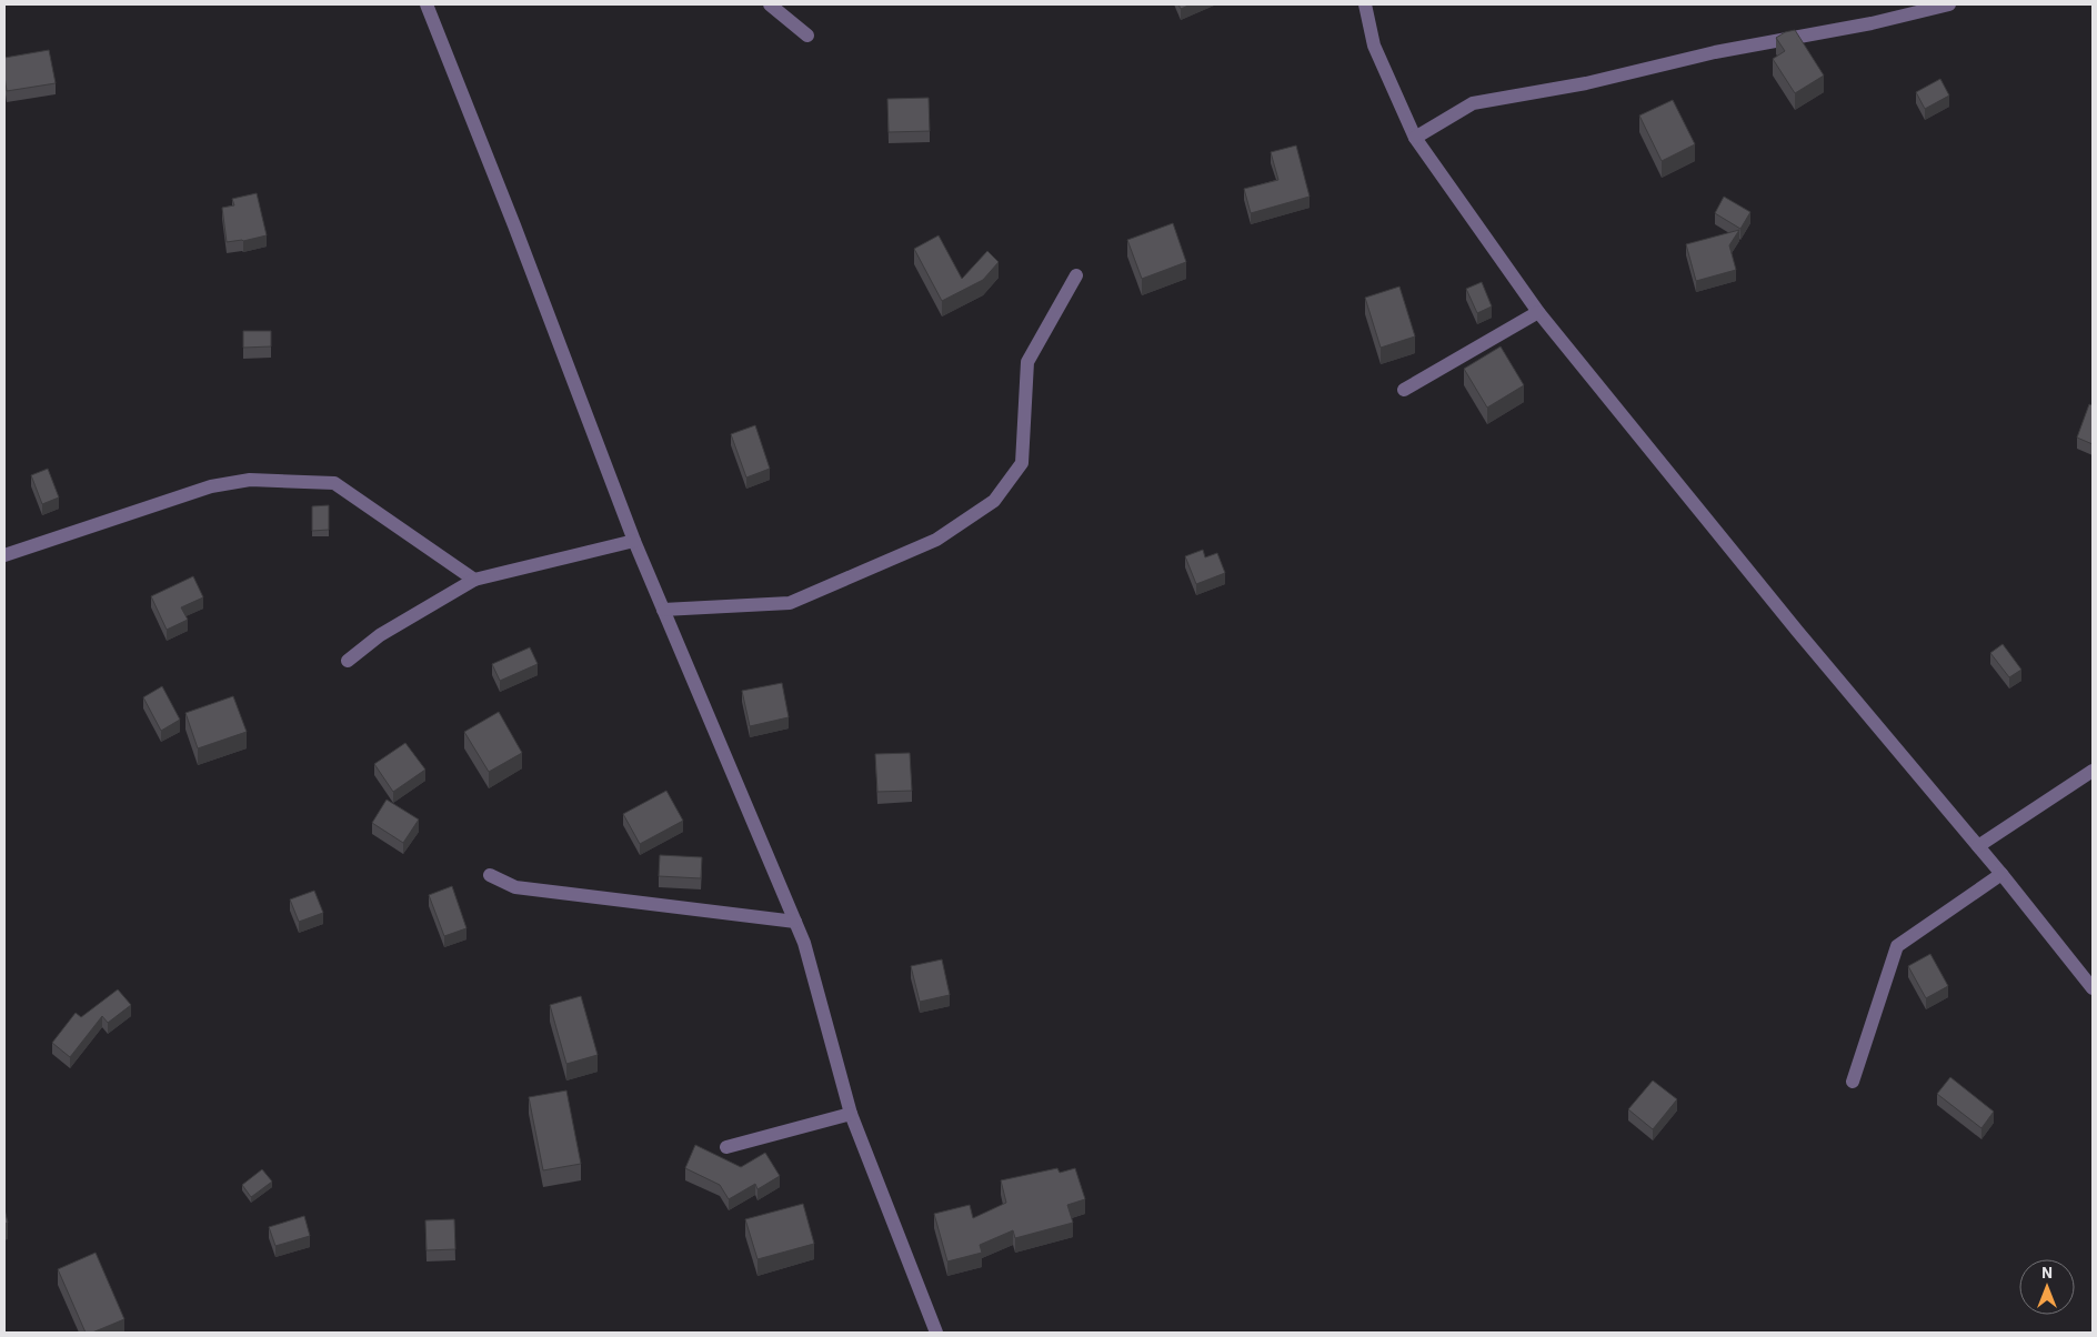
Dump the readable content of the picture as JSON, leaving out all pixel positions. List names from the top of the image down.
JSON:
{
  "north": "top"
}
